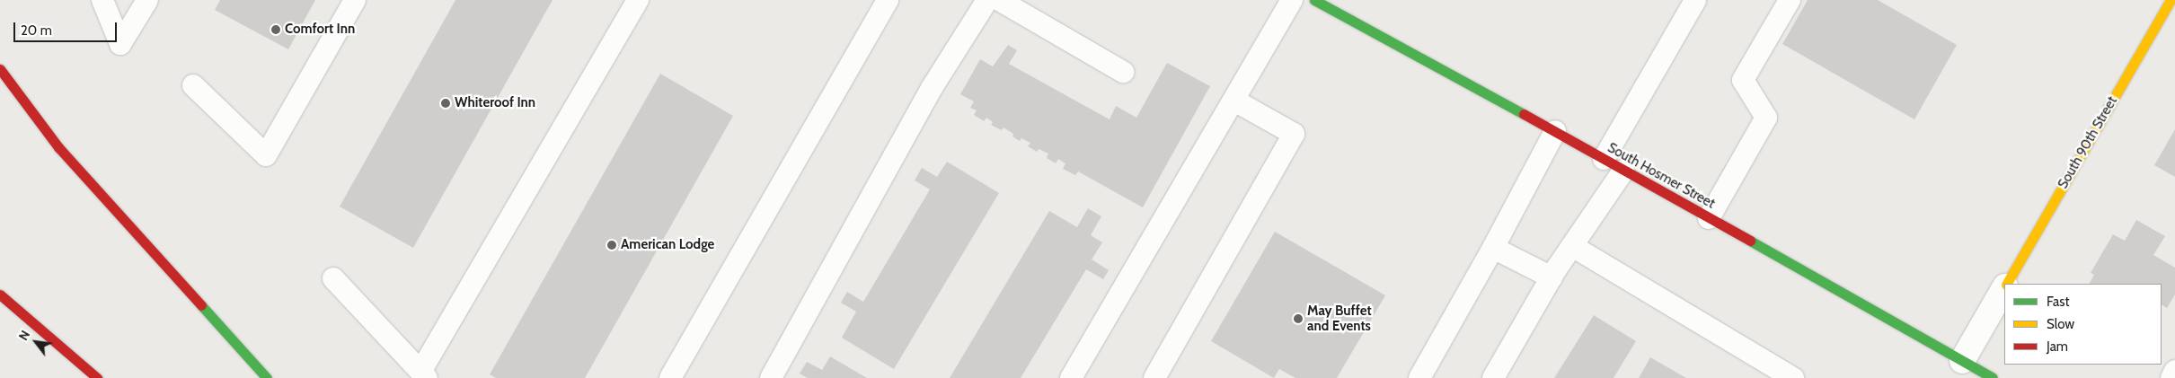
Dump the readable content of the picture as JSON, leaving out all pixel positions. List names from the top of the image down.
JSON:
{
  "streets": {
    "main road": ["South 90th Street", "South Hosmer Street"]
  },
  "crossings": [
    ["South 90th Street", "South Hosmer Street"]
  ],
  "places": [
    "Comfort Inn",
    "Whiteroof Inn",
    "American Lodge",
    "May Buffet and Events"
  ],
  "legend": ["Fast", "Slow", "Jam"],
  "scale_bar": "20 m",
  "north": "top left"
}
